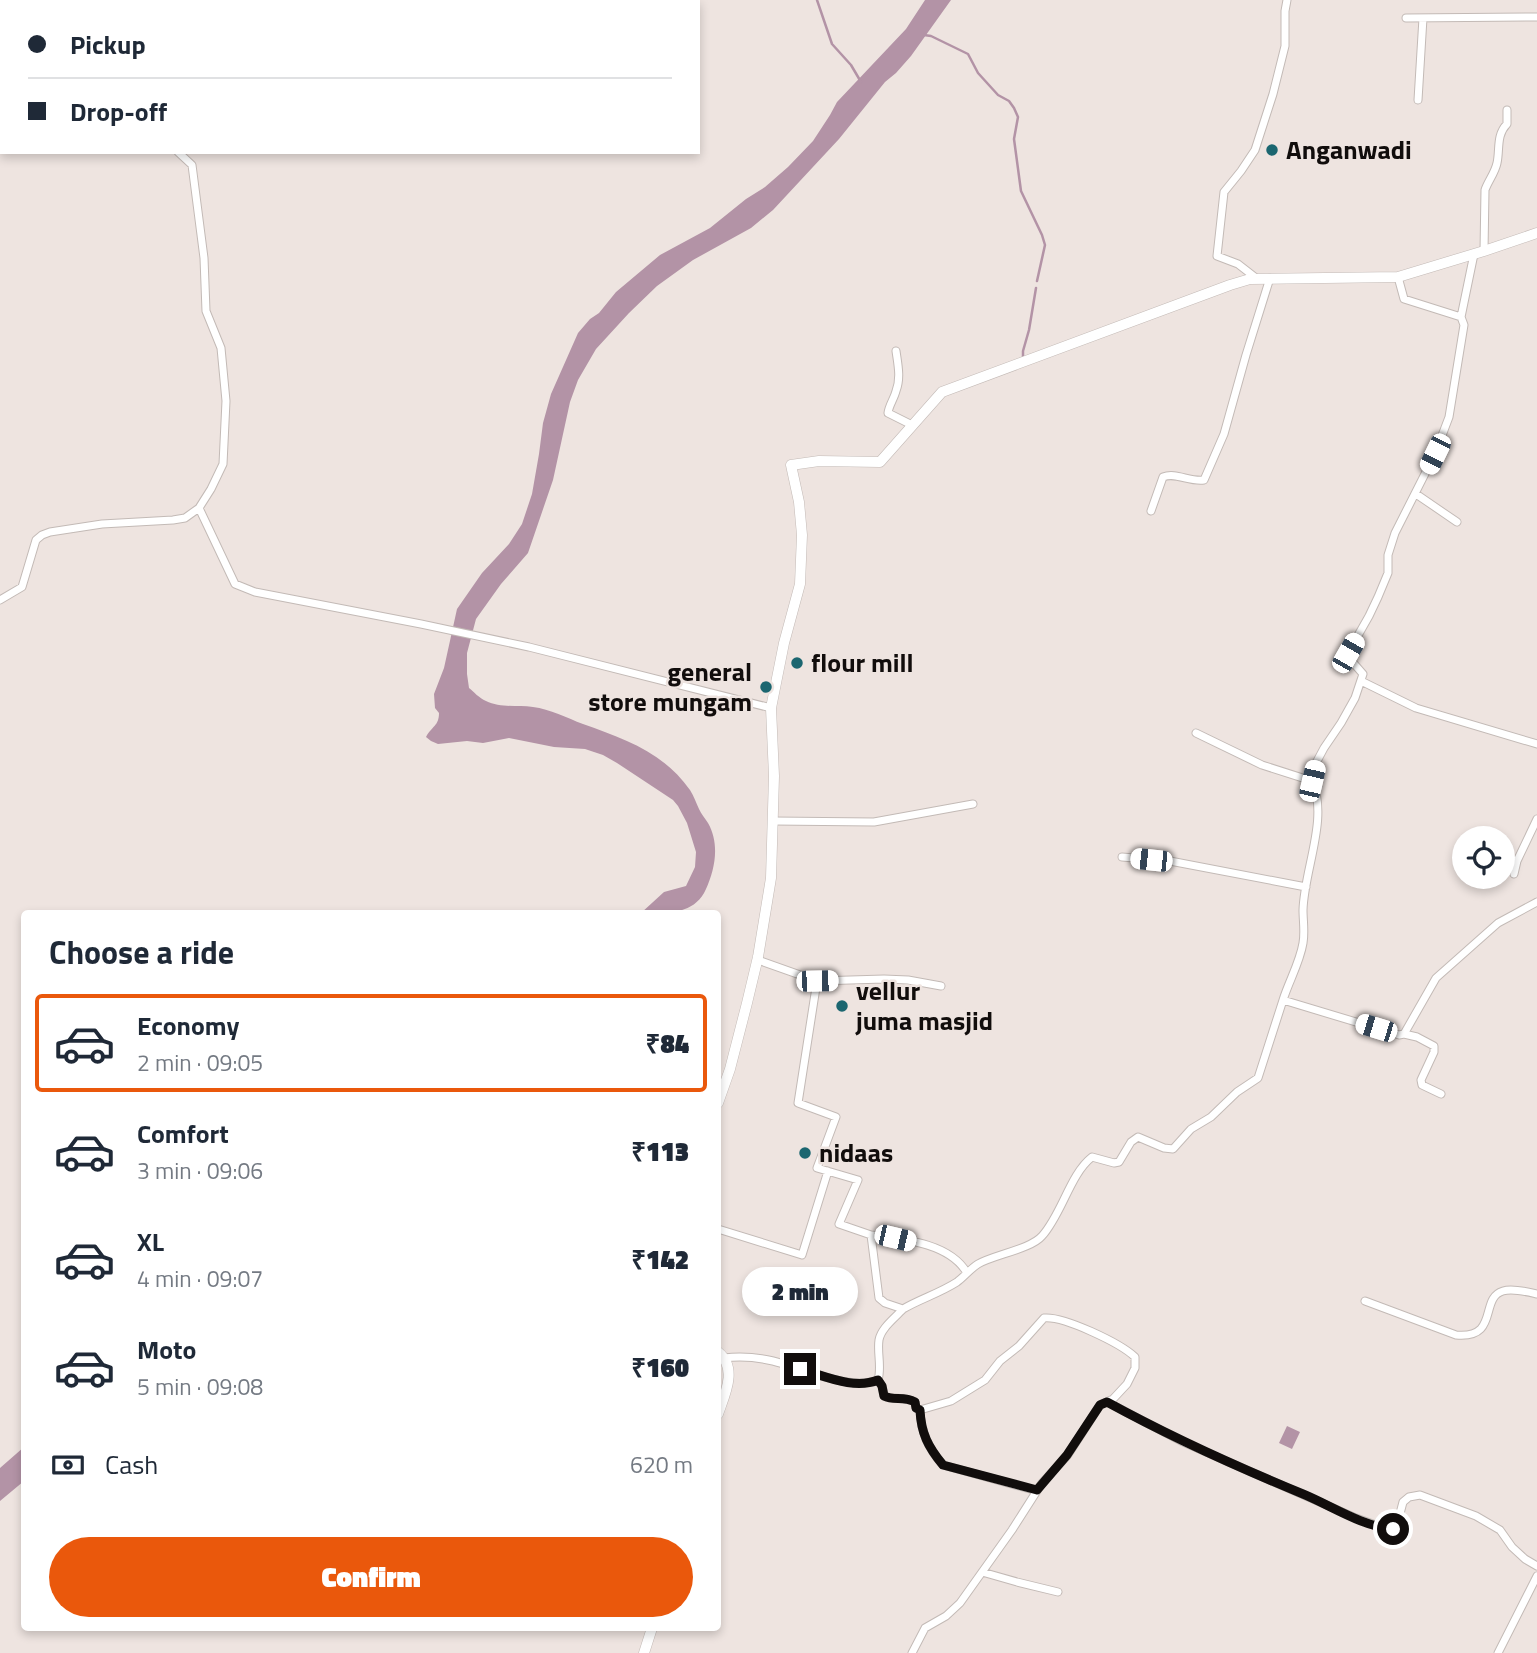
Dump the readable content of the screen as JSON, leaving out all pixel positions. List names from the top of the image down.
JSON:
{
  "places": [
    "Anganwadi",
    "flour mill",
    "general store mungam",
    "vellur juma masjid",
    "nidaas"
  ],
  "page": {
    "banner": ["Pickup", "Drop-off"],
    "heading": "Choose a ride",
    "list": [
      {
        "name": "Economy",
        "note": "2 min · 09:05",
        "value": "₹84"
      },
      {
        "name": "Comfort",
        "note": "3 min · 09:06",
        "value": "₹113"
      },
      {
        "name": "XL",
        "note": "4 min · 09:07",
        "value": "₹142"
      },
      {
        "name": "Moto",
        "note": "5 min · 09:08",
        "value": "₹160"
      }
    ],
    "bubble": "2 min",
    "pay": ["Cash", "620 m"],
    "buttons": "Confirm"
  }
}
